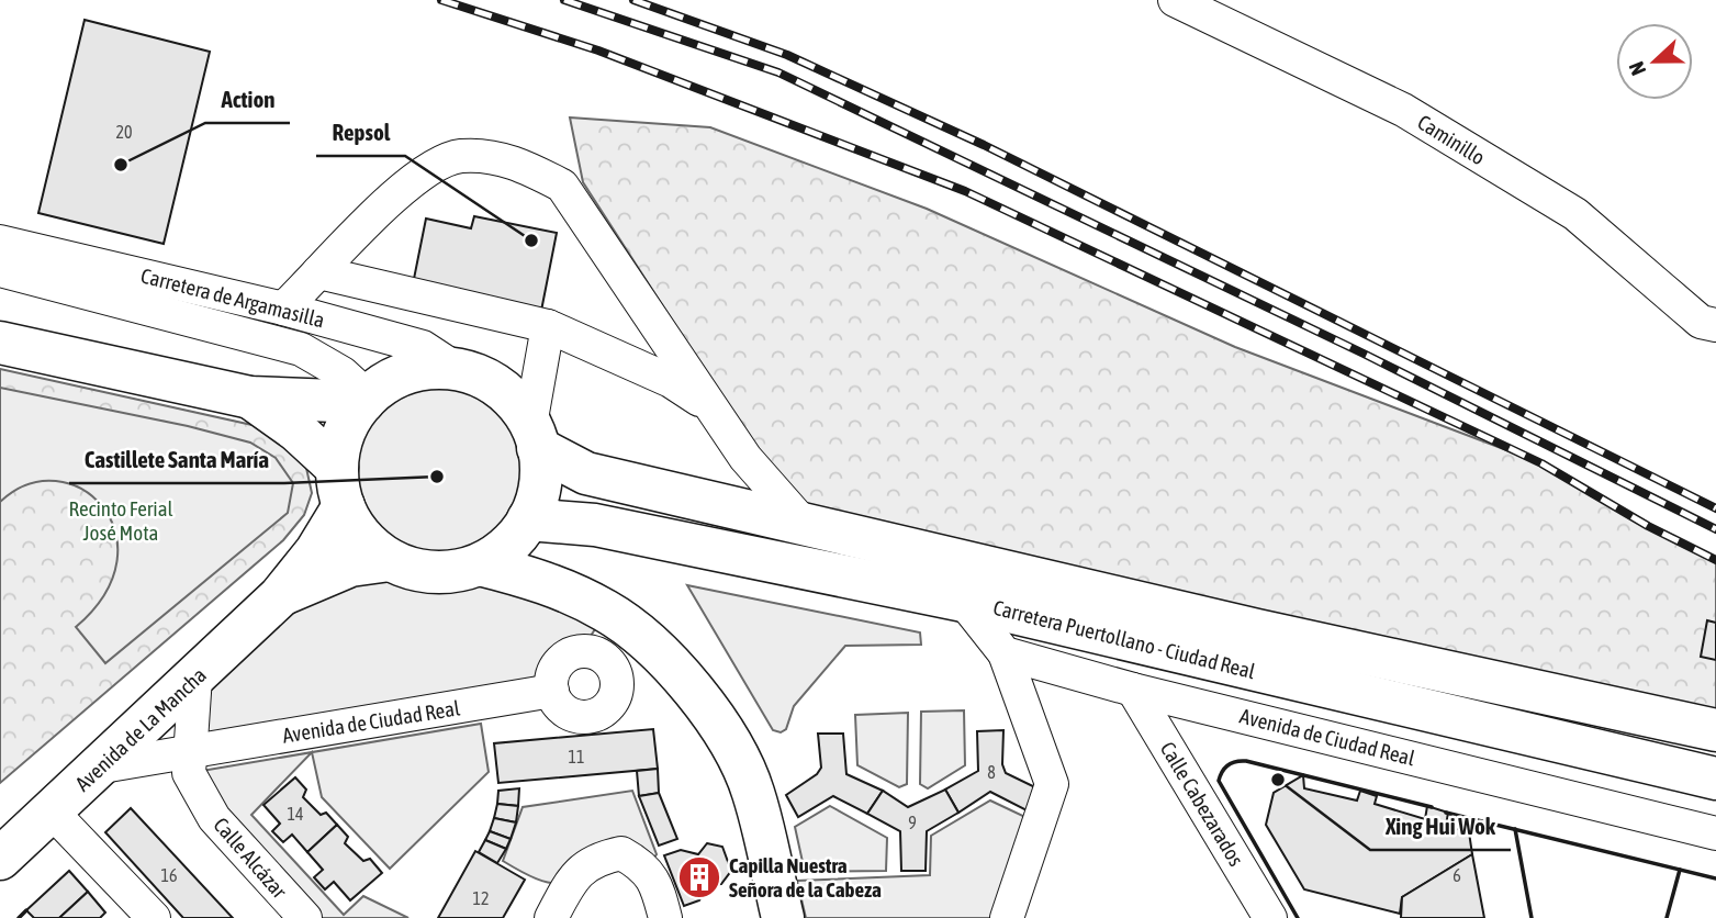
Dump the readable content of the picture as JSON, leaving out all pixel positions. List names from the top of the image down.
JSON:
{
  "streets": {
    "main road": ["Carretera Puertollano - Ciudad Real", "Avenida de La Mancha"],
    "street": [
      "Caminillo",
      "Carretera de Argamasilla",
      "Avenida de Ciudad Real",
      "Calle Cabezarados",
      "Calle Alcázar"
    ]
  },
  "crossings": [
    ["Carretera de Argamasilla", "Carretera Puertollano - Ciudad Real"],
    ["Carretera de Argamasilla", "Avenida de La Mancha"],
    ["Carretera Puertollano - Ciudad Real", "Avenida de La Mancha"],
    ["Avenida de Ciudad Real", "Avenida de La Mancha"],
    ["Avenida de Ciudad Real", "Calle Cabezarados"],
    ["Avenida de Ciudad Real", "Calle Alcázar"]
  ],
  "parks": ["Recinto Ferial José Mota"],
  "places": {
    "other": [
      "Action",
      "Repsol",
      "Castillete Santa María",
      "Xing Hui Wok"
    ],
    "building": ["Capilla Nuestra Señora de la Cabeza"]
  },
  "house_numbers": [
    "20",
    "11",
    "8",
    "14",
    "9",
    "16",
    "6",
    "12"
  ],
  "north": "left"
}
